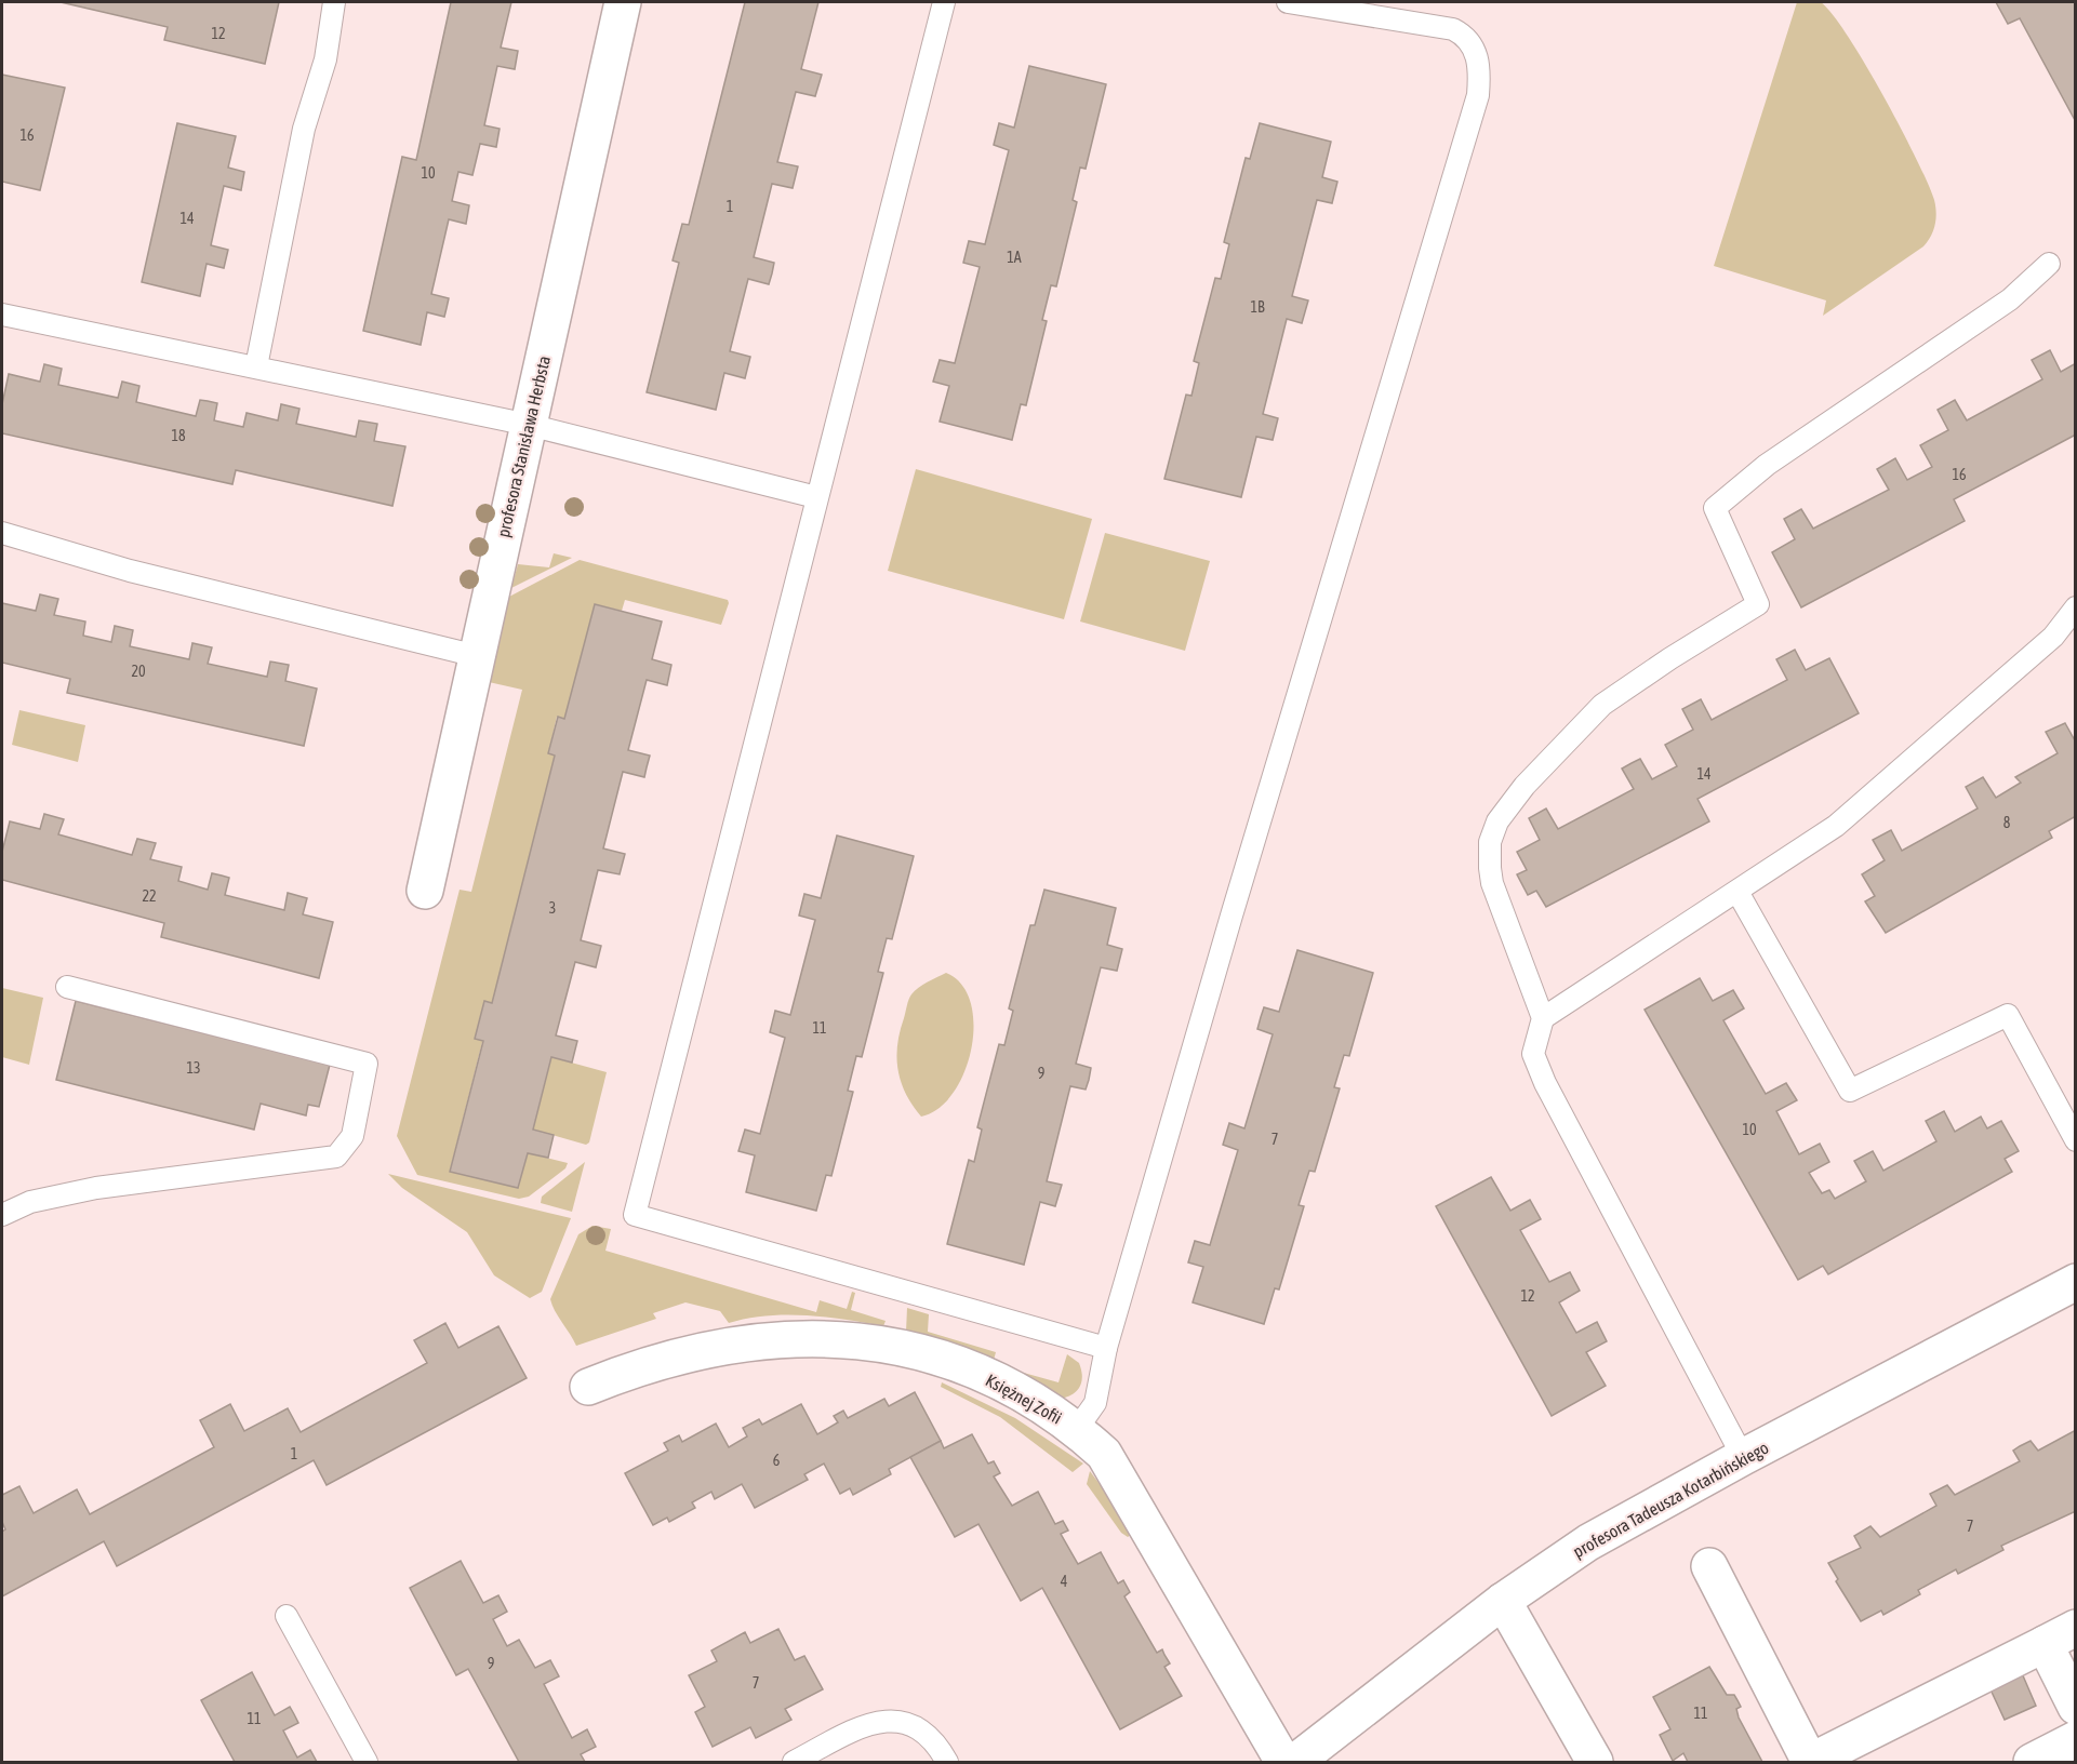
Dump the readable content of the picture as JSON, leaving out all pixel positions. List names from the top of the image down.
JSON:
{
  "streets": {
    "street": ["profesora Stanisława Herbsta", "Księżnej Zofii", "profesora Tadeusza Kotarbińskiego"]
  },
  "house_numbers": [
    "12",
    "16",
    "10",
    "1",
    "14",
    "1A",
    "1B",
    "18",
    "16",
    "20",
    "14",
    "8",
    "22",
    "3",
    "11",
    "13",
    "9",
    "10",
    "7",
    "12",
    "1",
    "6",
    "7",
    "4",
    "9",
    "7",
    "11",
    "11"
  ]
}
